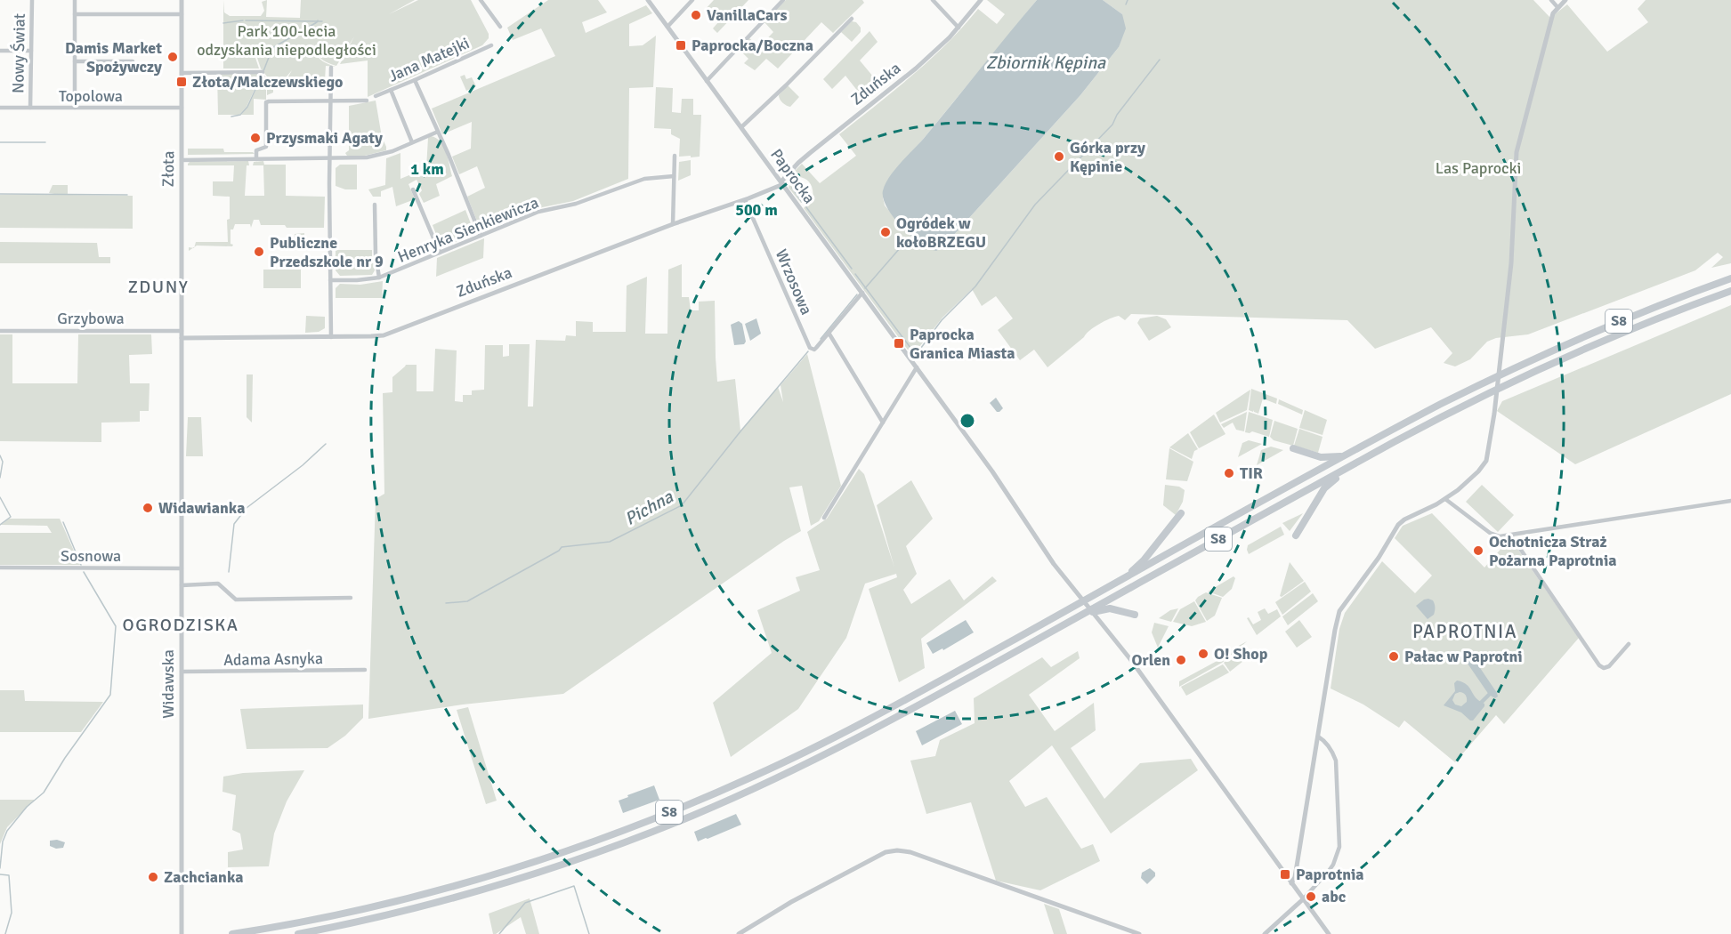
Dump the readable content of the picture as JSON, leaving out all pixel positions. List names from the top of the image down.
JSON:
{
  "streets": {
    "highway": ["S8"],
    "street": [
      "Nowy Świat",
      "Jana Matejki",
      "Zduńska",
      "Topolowa",
      "Złota",
      "Paprocka",
      "Henryka Sienkiewicza",
      "Wrzosowa",
      "Grzybowa",
      "Sosnowa",
      "Adama Asnyka",
      "Widawska"
    ]
  },
  "crossings": [
    ["Nowy Świat", "Topolowa"],
    ["Zduńska", "Złota"],
    ["Zduńska", "Paprocka"],
    ["Zduńska", "Wrzosowa"],
    ["Zduńska", "Widawska"],
    ["Topolowa", "Złota"],
    ["Złota", "Grzybowa"],
    ["Złota", "Widawska"],
    ["Paprocka", "Wrzosowa"],
    ["Sosnowa", "Widawska"],
    ["Adama Asnyka", "Widawska"]
  ],
  "districts": ["ZDUNY", "OGRODZISKA", "PAPROTNIA"],
  "water": ["Zbiornik Kępina", "Pichna"],
  "parks": ["Park 100-lecia odzyskania niepodległości", "Las Paprocki"],
  "places": {
    "other": [
      "VanillaCars",
      "Damis Market Spożywczy",
      "Przysmaki Agaty",
      "Górka przy Kępinie",
      "Ogródek w kołoBRZEGU",
      "Publiczne Przedszkole nr 9",
      "TIR",
      "Widawianka",
      "Ochotnicza Straż Pożarna Paprotnia",
      "O! Shop",
      "Pałac w Paprotni",
      "Orlen",
      "Zachcianka",
      "abc"
    ],
    "transit": [
      "Paprocka/Boczna",
      "Złota/Malczewskiego",
      "Paprocka Granica Miasta",
      "Paprotnia"
    ]
  },
  "rings": ["1 km", "500 m"]
}
